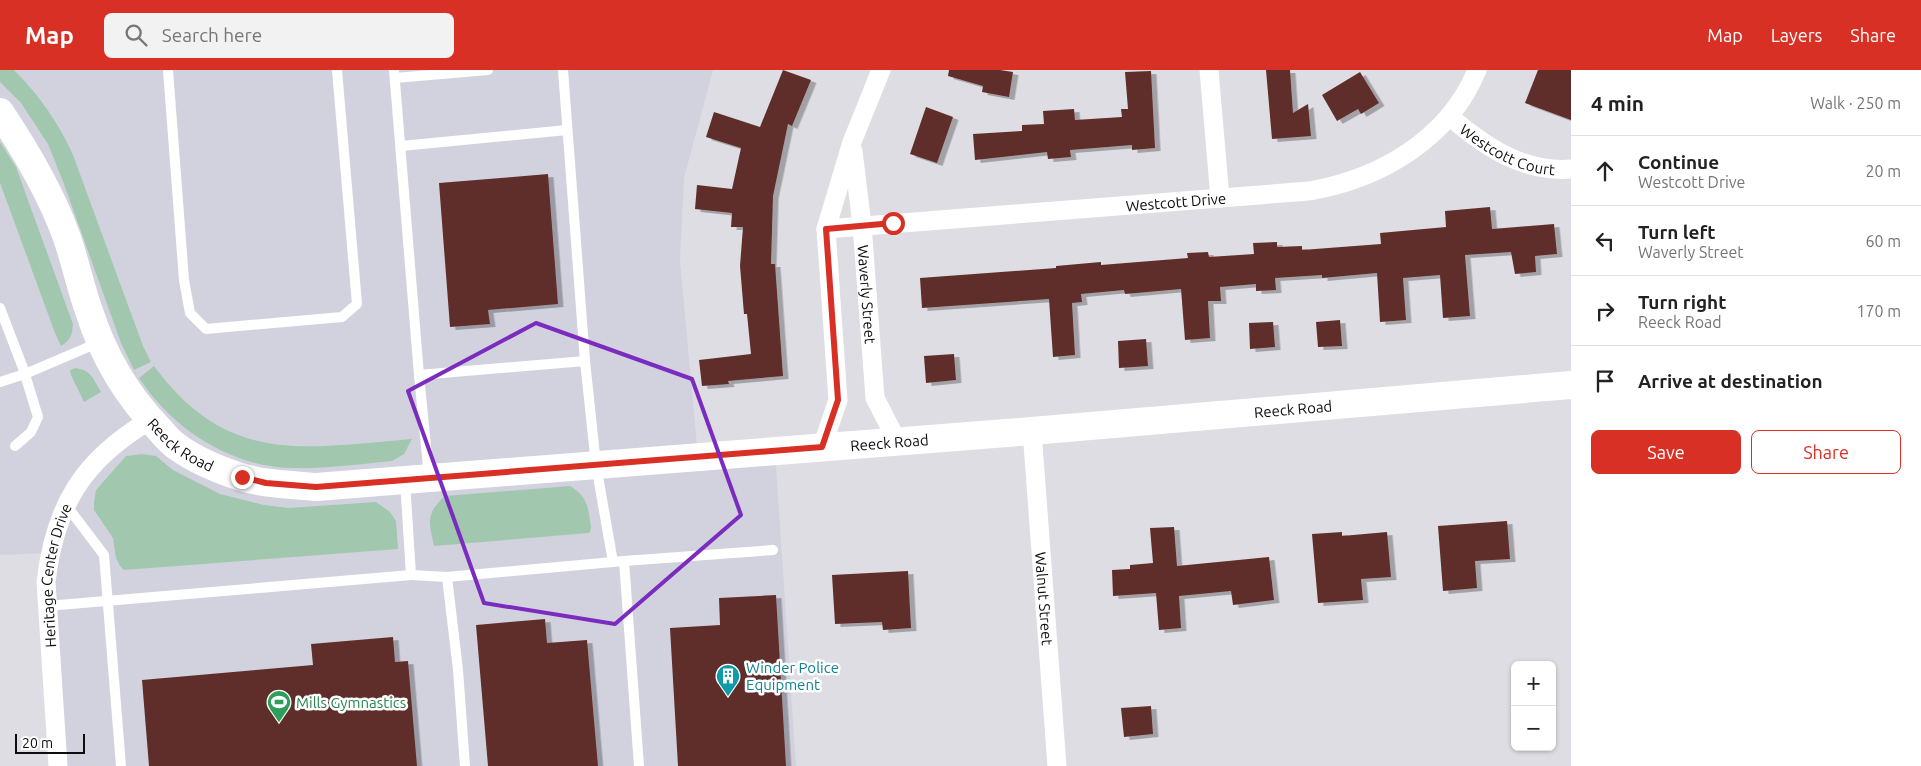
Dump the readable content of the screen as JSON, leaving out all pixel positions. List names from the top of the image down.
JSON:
{
  "streets": {
    "street": [
      "Westcott Court",
      "Westcott Drive",
      "Waverly Street",
      "Reeck Road",
      "Heritage Center Drive",
      "Walnut Street"
    ]
  },
  "crossings": [
    ["Westcott Court", "Westcott Drive"],
    ["Westcott Drive", "Waverly Street"],
    ["Waverly Street", "Reeck Road"],
    ["Reeck Road", "Heritage Center Drive"],
    ["Reeck Road", "Walnut Street"]
  ],
  "places": {
    "building": ["Winder Police Equipment"],
    "sports": ["Mills Gymnastics"]
  },
  "scale_bar": "20 m",
  "page": {
    "header": "Map",
    "search": "Search here",
    "nav": ["Map", "Layers", "Share"],
    "heading": ["4 min", "Walk · 250 m"],
    "list": [
      ["Continue", "Westcott Drive", "20 m"],
      ["Turn left", "Waverly Street", "60 m"],
      ["Turn right", "Reeck Road", "170 m"],
      "Arrive at destination"
    ],
    "buttons": ["Save", "Share"],
    "map_buttons": ["+", "−"],
    "scale": "20 m"
  }
}
